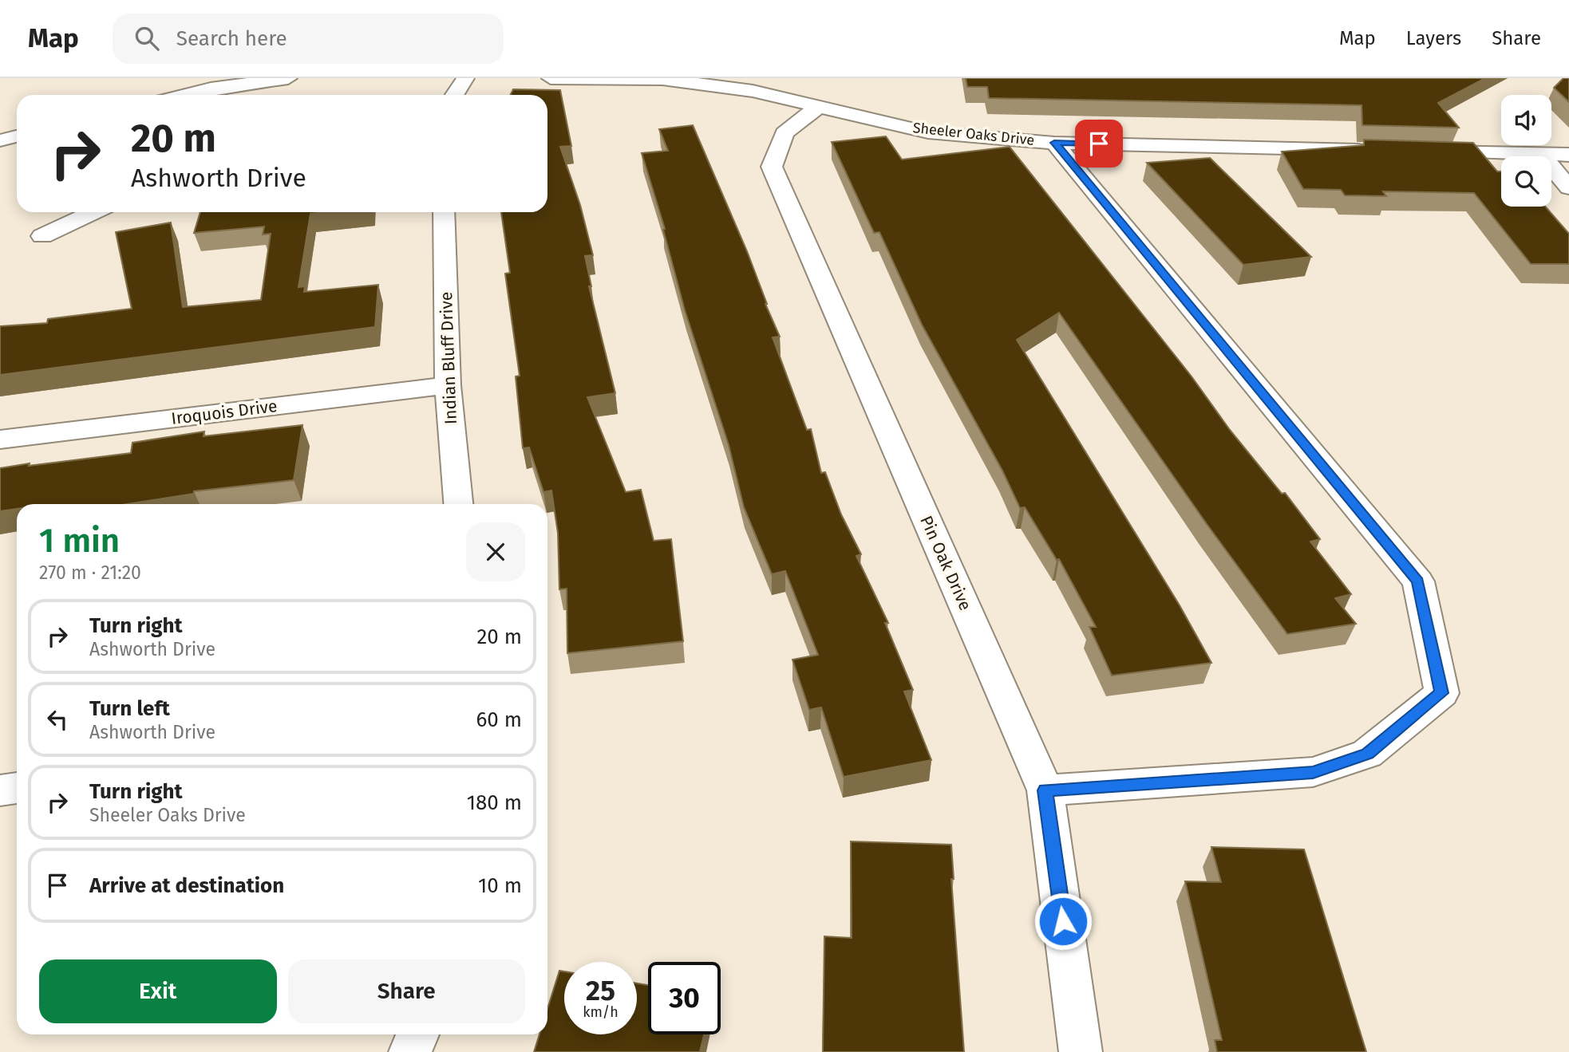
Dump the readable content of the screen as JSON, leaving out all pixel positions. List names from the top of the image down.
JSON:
{
  "streets": {
    "street": [
      "Sheeler Oaks Drive",
      "Indian Bluff Drive",
      "Iroquois Drive",
      "Pin Oak Drive"
    ]
  },
  "crossings": [
    ["Sheeler Oaks Drive", "Pin Oak Drive"],
    ["Indian Bluff Drive", "Iroquois Drive"]
  ],
  "page": {
    "header": "Map",
    "search": "Search here",
    "nav": ["Map", "Layers", "Share"],
    "turn": ["20 m", "Ashworth Drive"],
    "heading": ["1 min", "270 m · 21:20"],
    "list": [
      {
        "name": "Turn right",
        "note": "Ashworth Drive",
        "value": "20 m"
      },
      {
        "name": "Turn left",
        "note": "Ashworth Drive",
        "value": "60 m"
      },
      {
        "name": "Turn right",
        "note": "Sheeler Oaks Drive",
        "value": "180 m"
      },
      {
        "name": "Arrive at destination",
        "value": "10 m"
      }
    ],
    "buttons": ["Exit", "Share"],
    "speed": "25 km/h",
    "limit": "30"
  }
}
